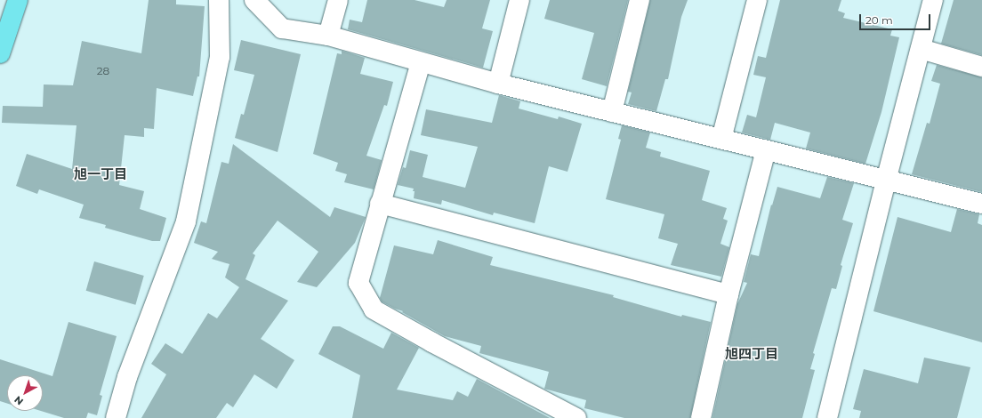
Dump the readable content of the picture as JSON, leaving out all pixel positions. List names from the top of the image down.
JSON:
{
  "districts": ["旭一丁目", "旭四丁目"],
  "house_numbers": ["28"],
  "scale_bar": "20 m",
  "north": "bottom left"
}
